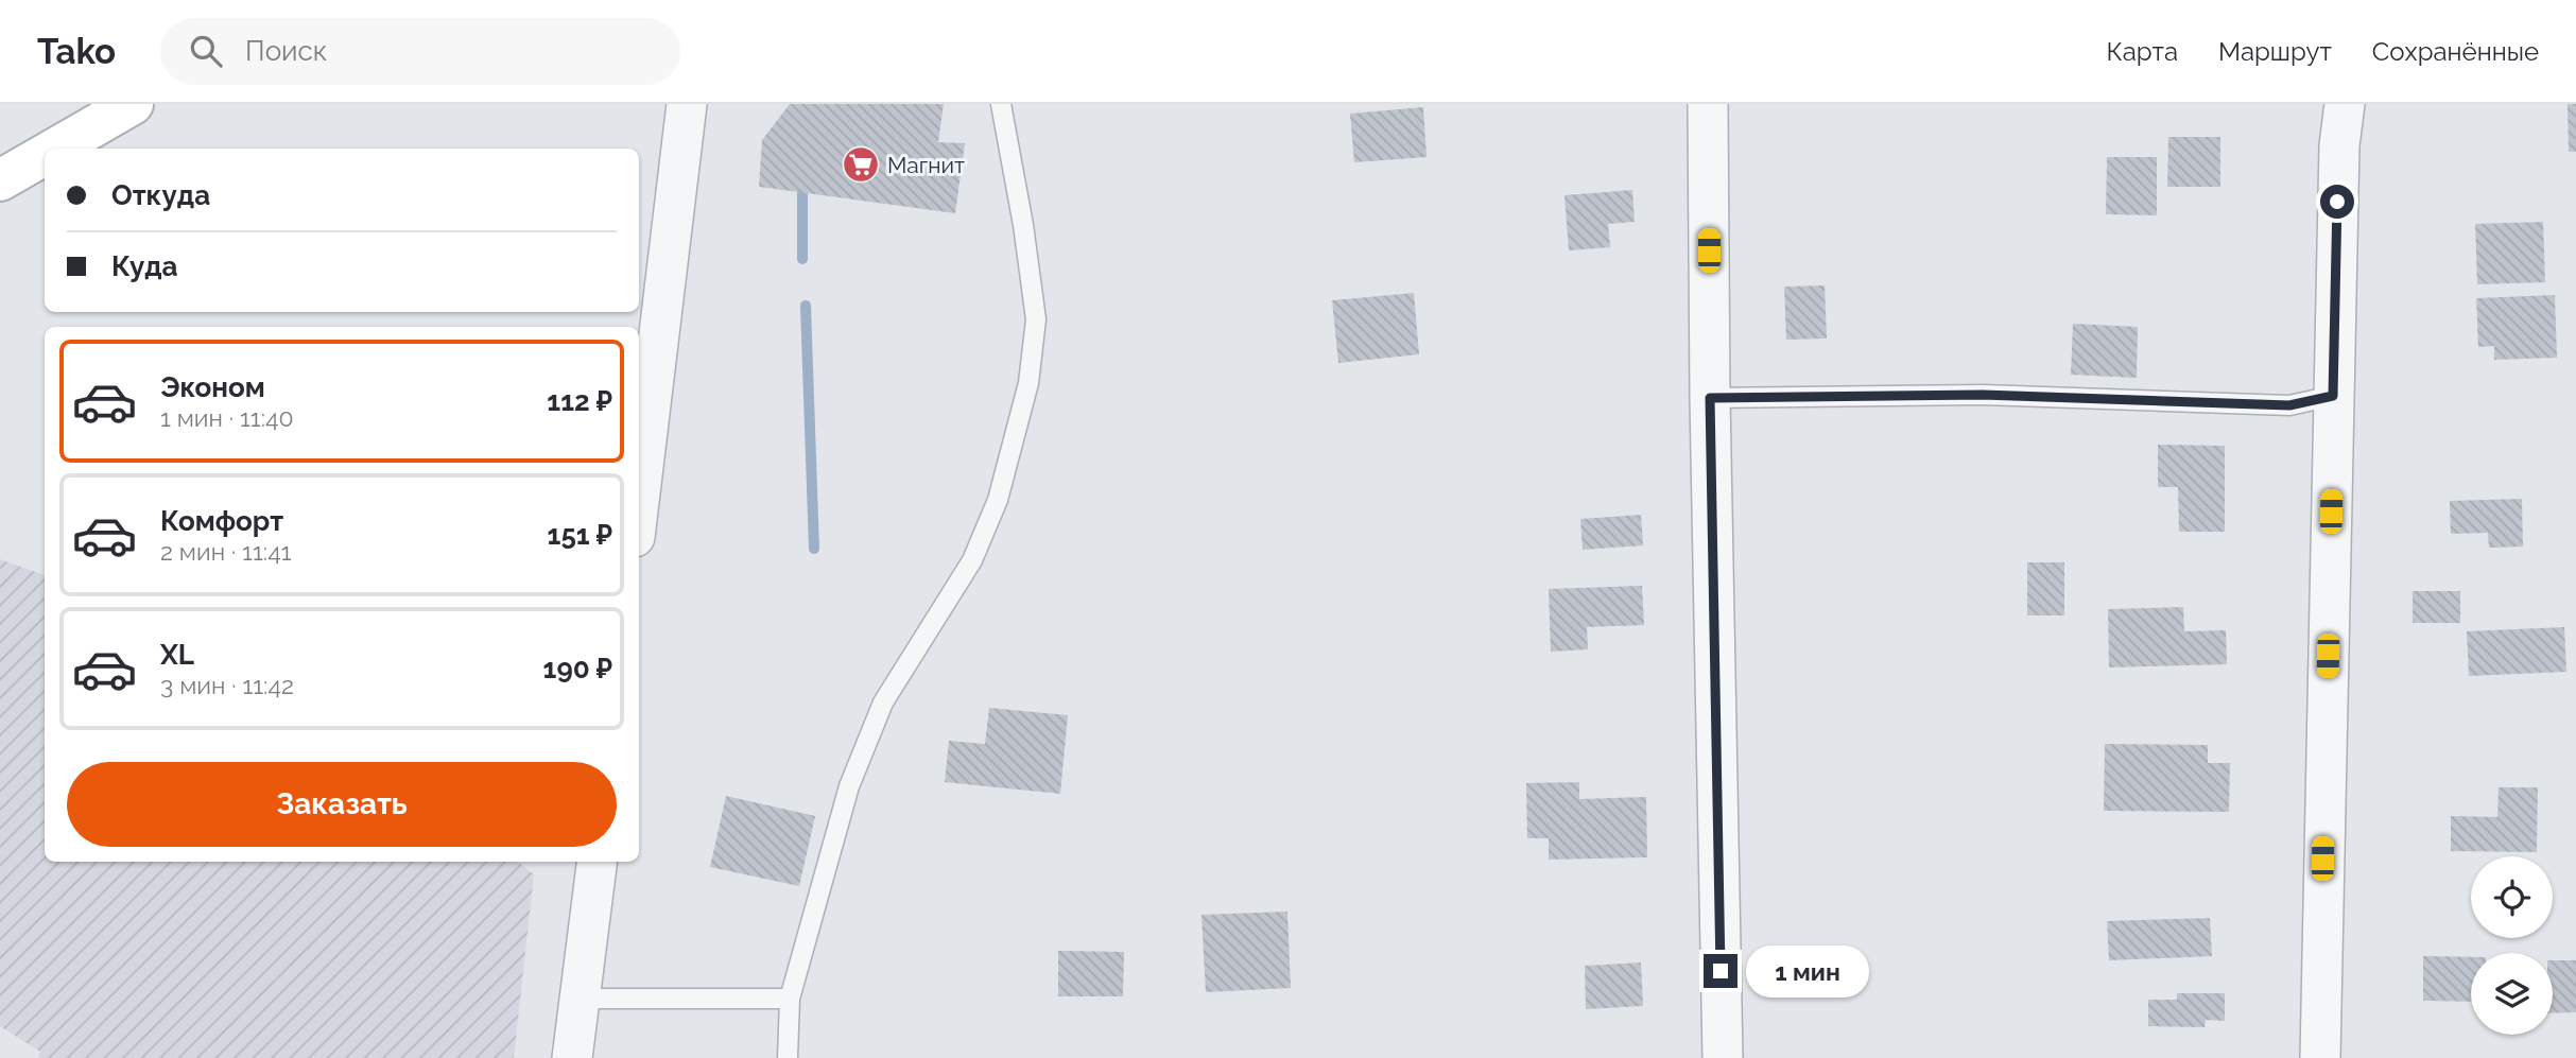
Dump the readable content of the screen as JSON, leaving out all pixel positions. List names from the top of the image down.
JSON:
{
  "places": {
    "supermarket": ["Магнит"]
  },
  "page": {
    "header": "Tako",
    "search": "Поиск",
    "nav": ["Карта", "Маршрут", "Сохранённые"],
    "banner": ["Откуда", "Куда"],
    "list": [
      {
        "name": "Эконом",
        "note": "1 мин · 11:40",
        "value": "112 ₽"
      },
      {
        "name": "Комфорт",
        "note": "2 мин · 11:41",
        "value": "151 ₽"
      },
      {
        "name": "XL",
        "note": "3 мин · 11:42",
        "value": "190 ₽"
      }
    ],
    "buttons": "Заказать",
    "bubble": "1 мин"
  }
}
